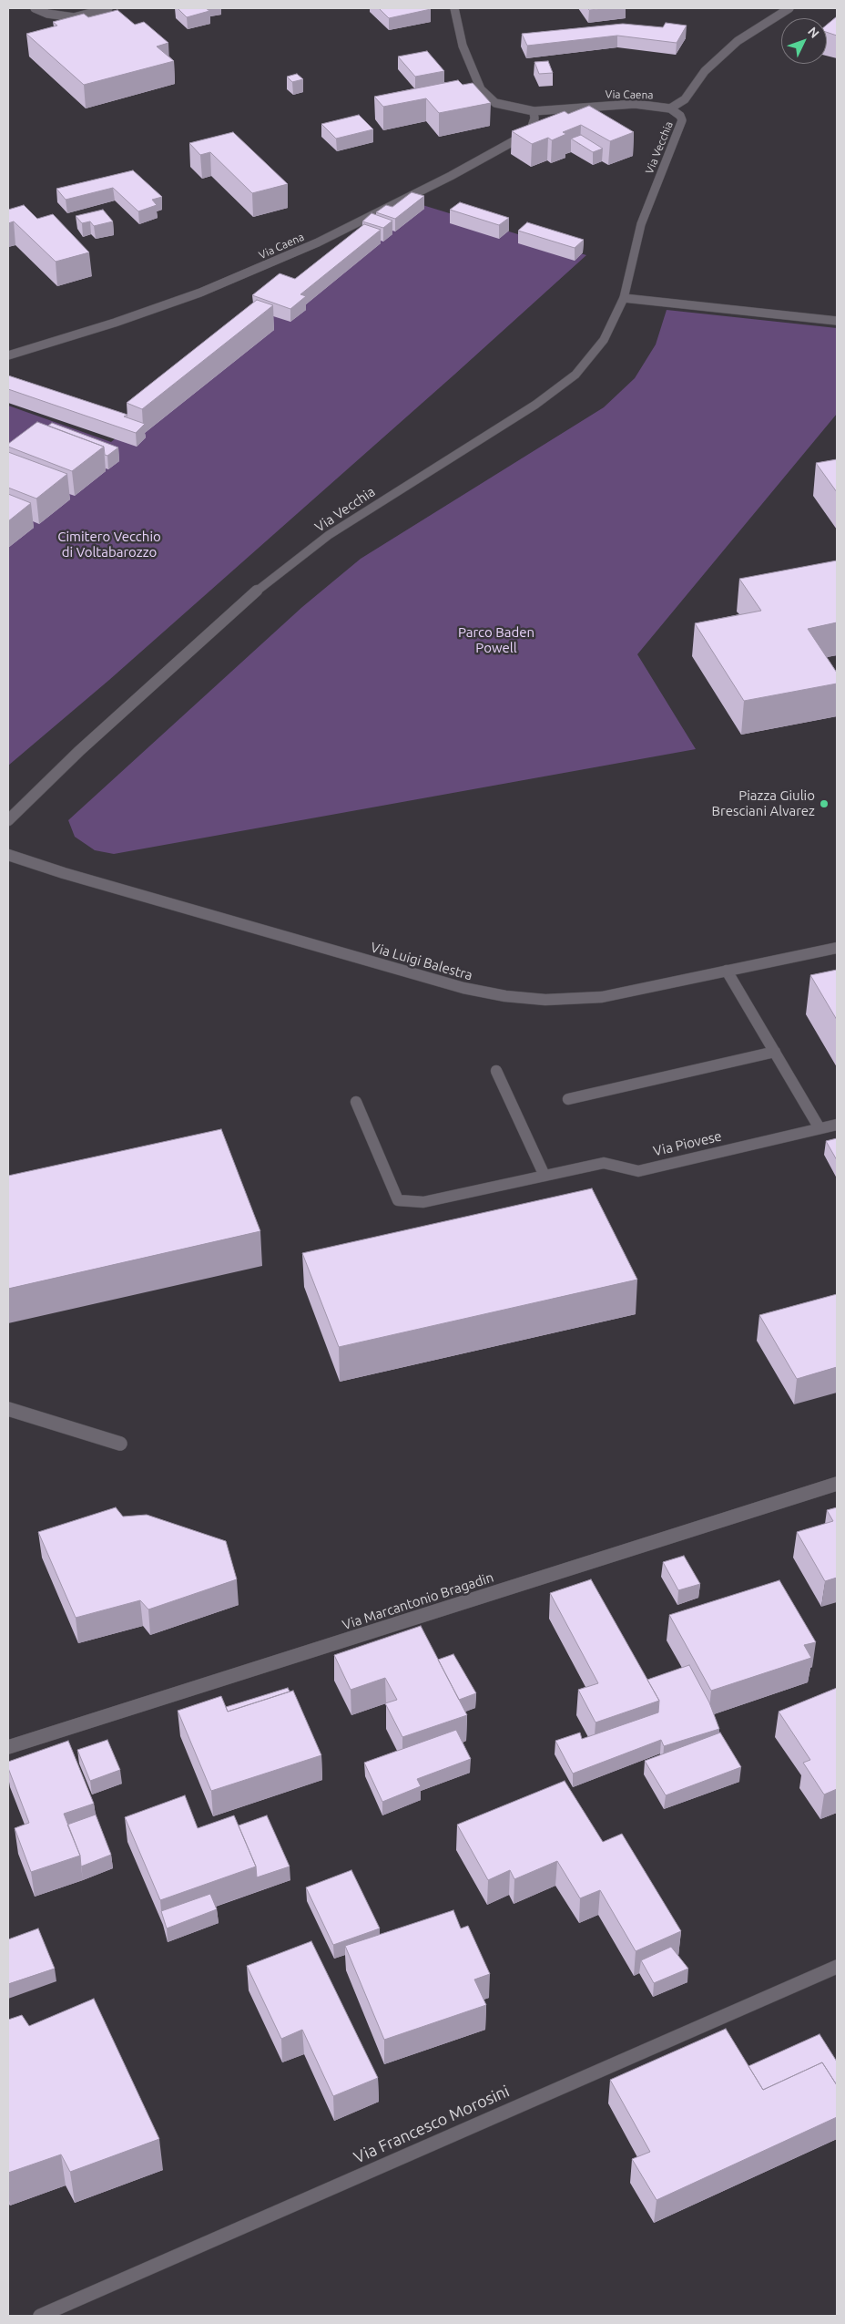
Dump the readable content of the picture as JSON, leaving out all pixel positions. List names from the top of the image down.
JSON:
{
  "streets": {
    "street": [
      "Via Caena",
      "Via Vecchia",
      "Via Luigi Balestra",
      "Via Piovese",
      "Via Marcantonio Bragadin",
      "Via Francesco Morosini"
    ]
  },
  "crossings": [
    ["Via Caena", "Via Vecchia"]
  ],
  "parks": ["Cimitero Vecchio di Voltabarozzo", "Parco Baden Powell"],
  "places": ["Piazza Giulio Bresciani Alvarez"],
  "north": "top right"
}
